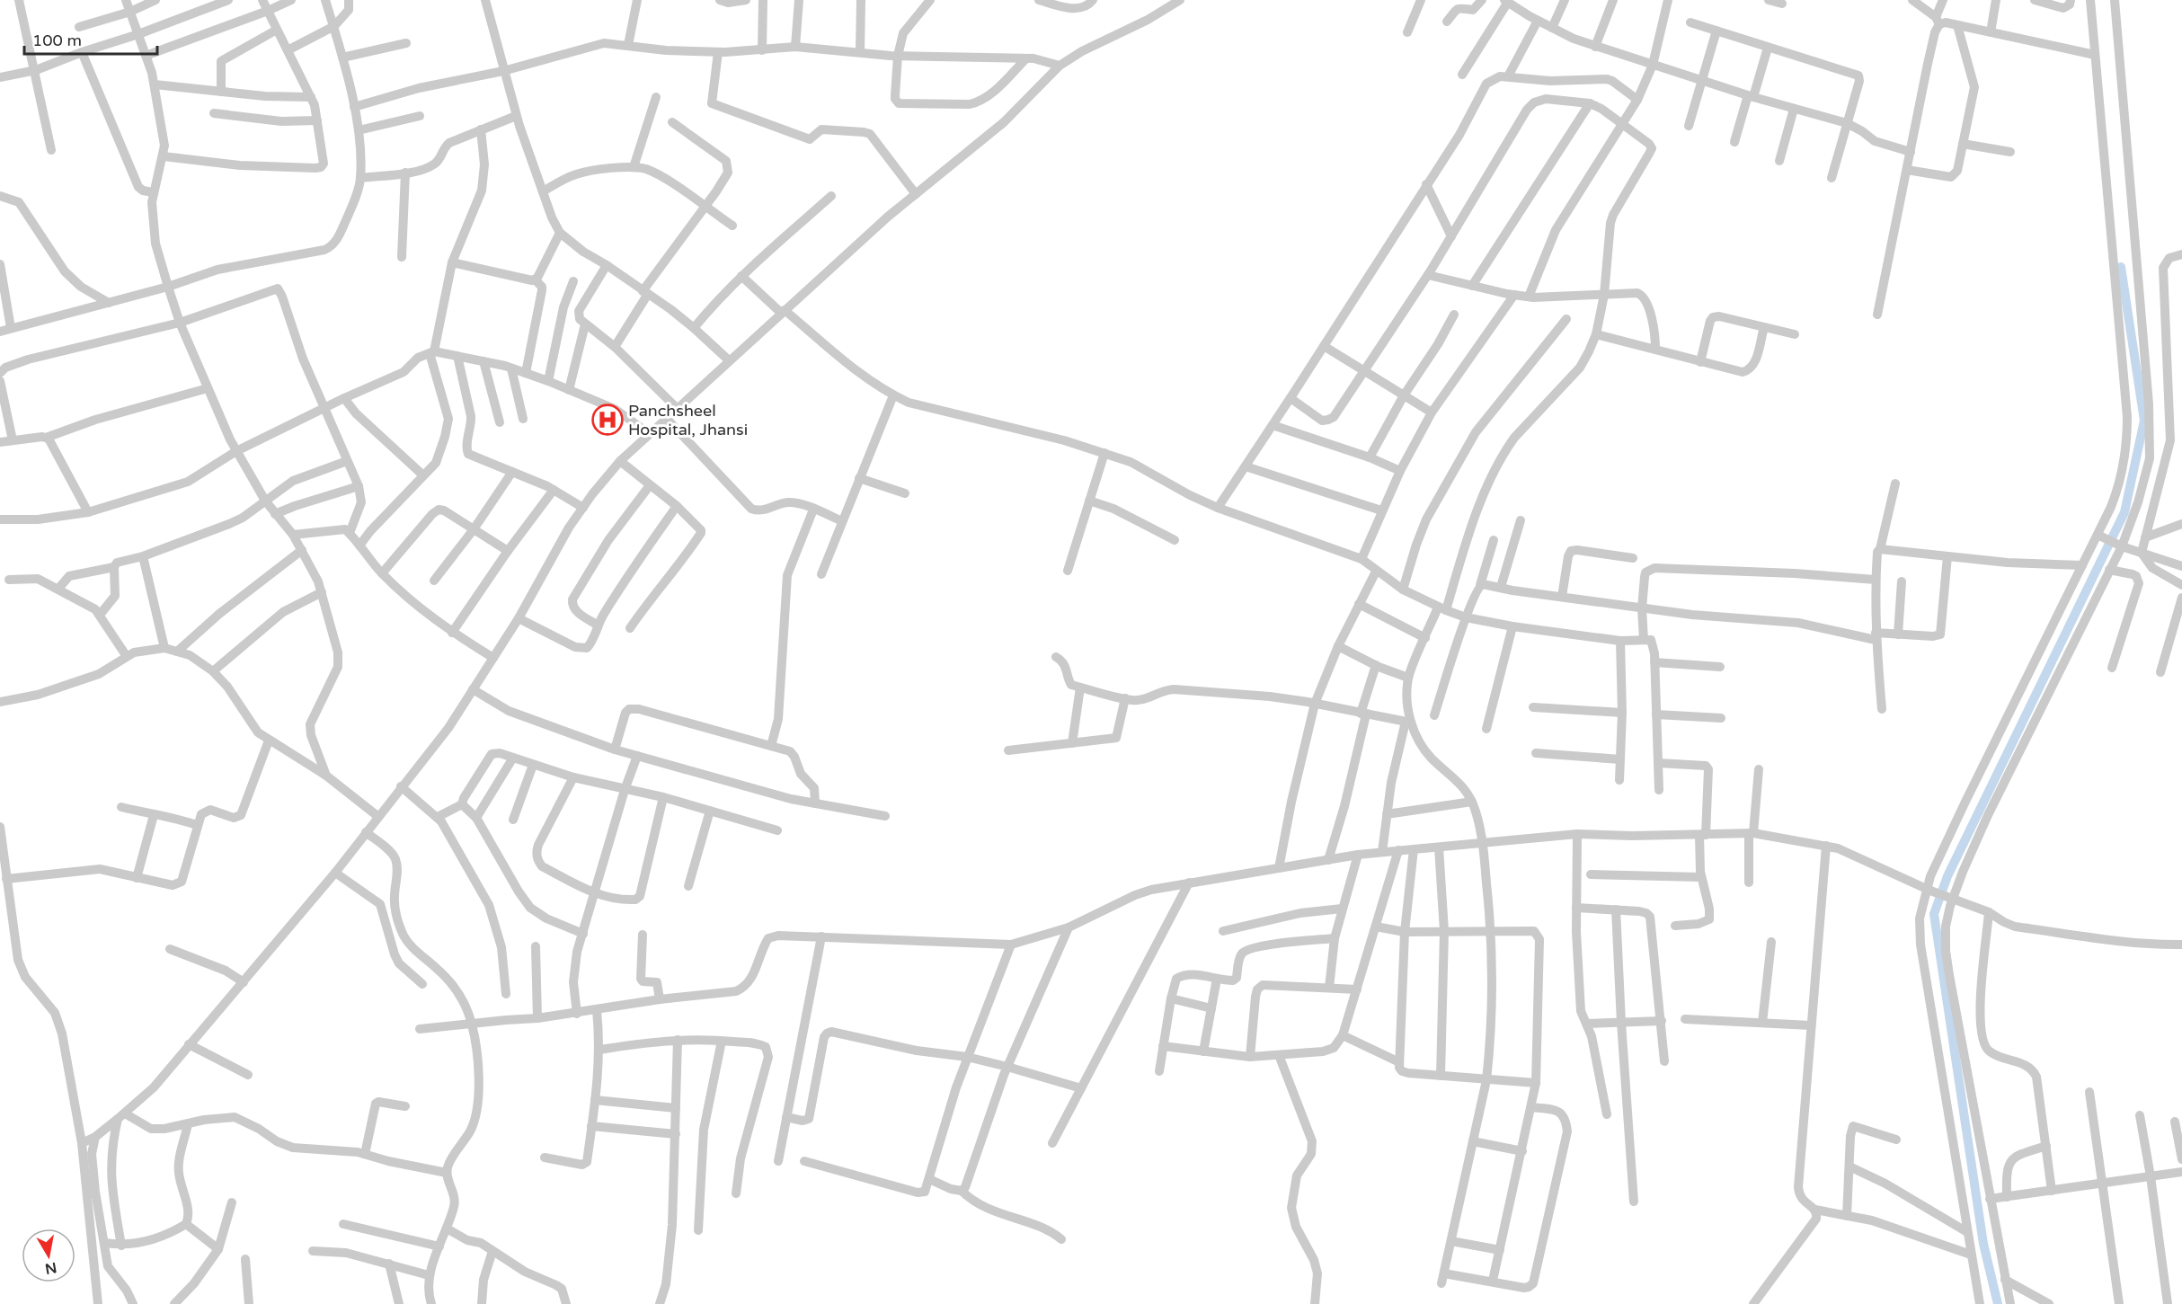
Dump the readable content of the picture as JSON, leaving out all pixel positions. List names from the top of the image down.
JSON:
{
  "places": {
    "hospital": ["Panchsheel Hospital, Jhansi"]
  },
  "scale_bar": "100 m",
  "north": "bottom"
}
